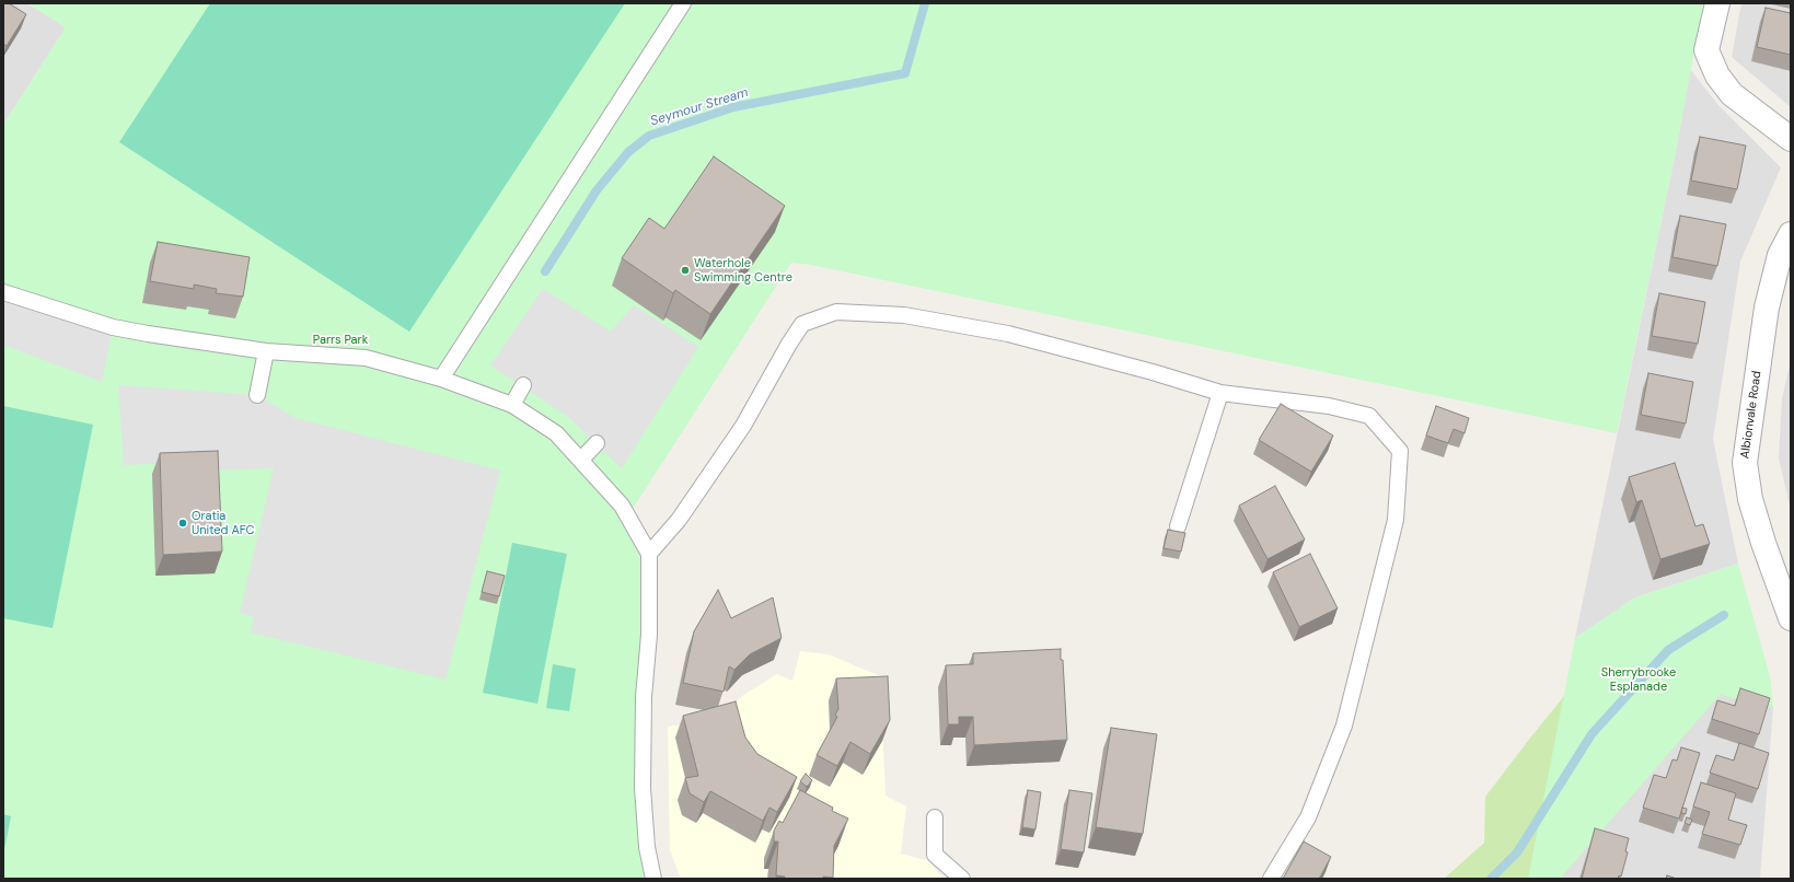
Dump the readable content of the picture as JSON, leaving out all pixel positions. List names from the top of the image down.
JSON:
{
  "streets": {
    "street": ["Albionvale Road"]
  },
  "water": ["Seymour Stream"],
  "parks": ["Parrs Park", "Sherrybrooke Esplanade"],
  "places": ["Waterhole Swimming Centre", "Oratia United AFC"]
}
